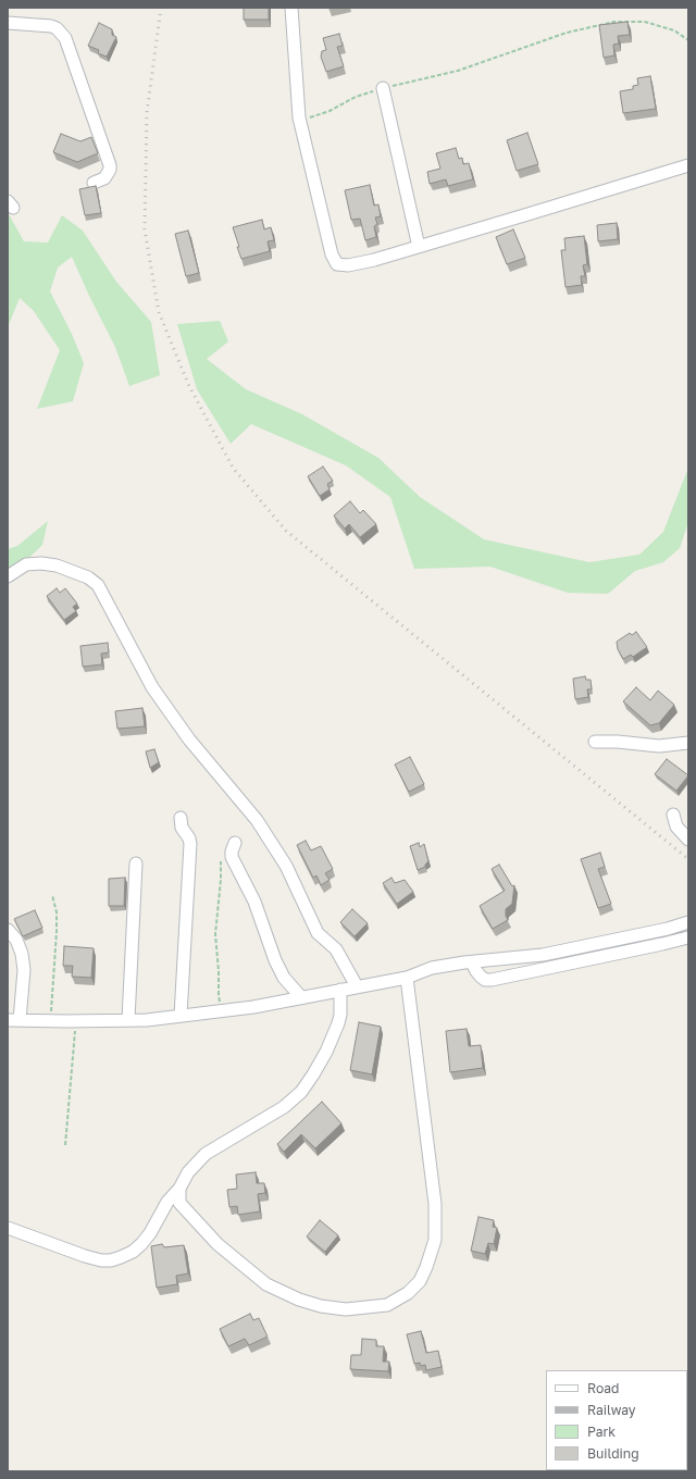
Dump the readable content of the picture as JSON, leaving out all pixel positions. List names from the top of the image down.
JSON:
{
  "legend": [
    "Road",
    "Railway",
    "Park",
    "Building"
  ]
}
